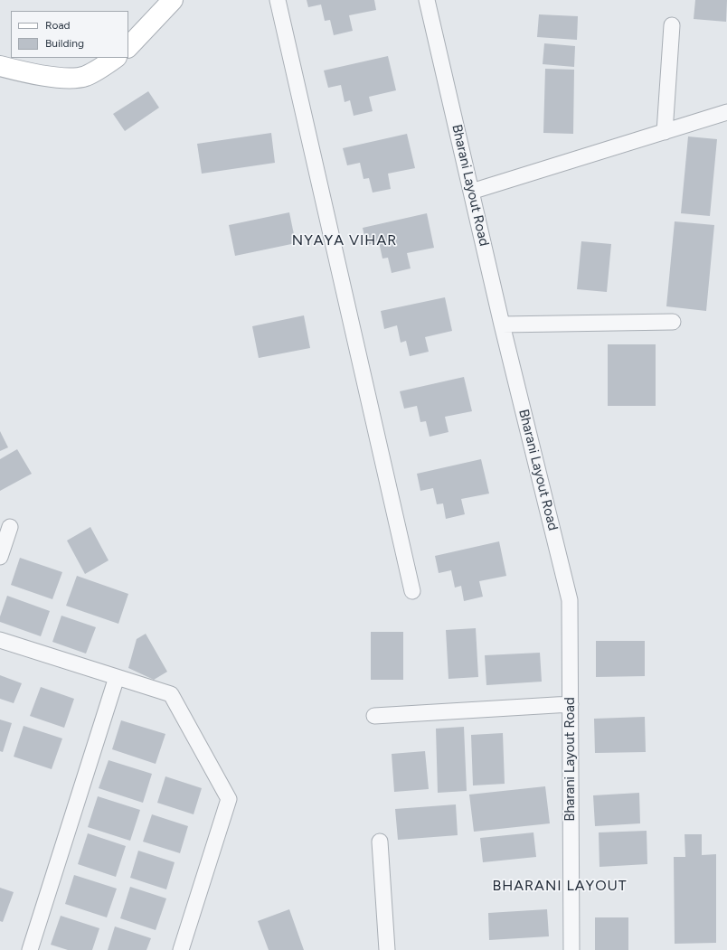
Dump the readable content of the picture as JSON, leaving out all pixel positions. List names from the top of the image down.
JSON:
{
  "streets": {
    "street": ["Bharani Layout Road"]
  },
  "districts": ["NYAYA VIHAR", "BHARANI LAYOUT"],
  "legend": ["Road", "Building"]
}
